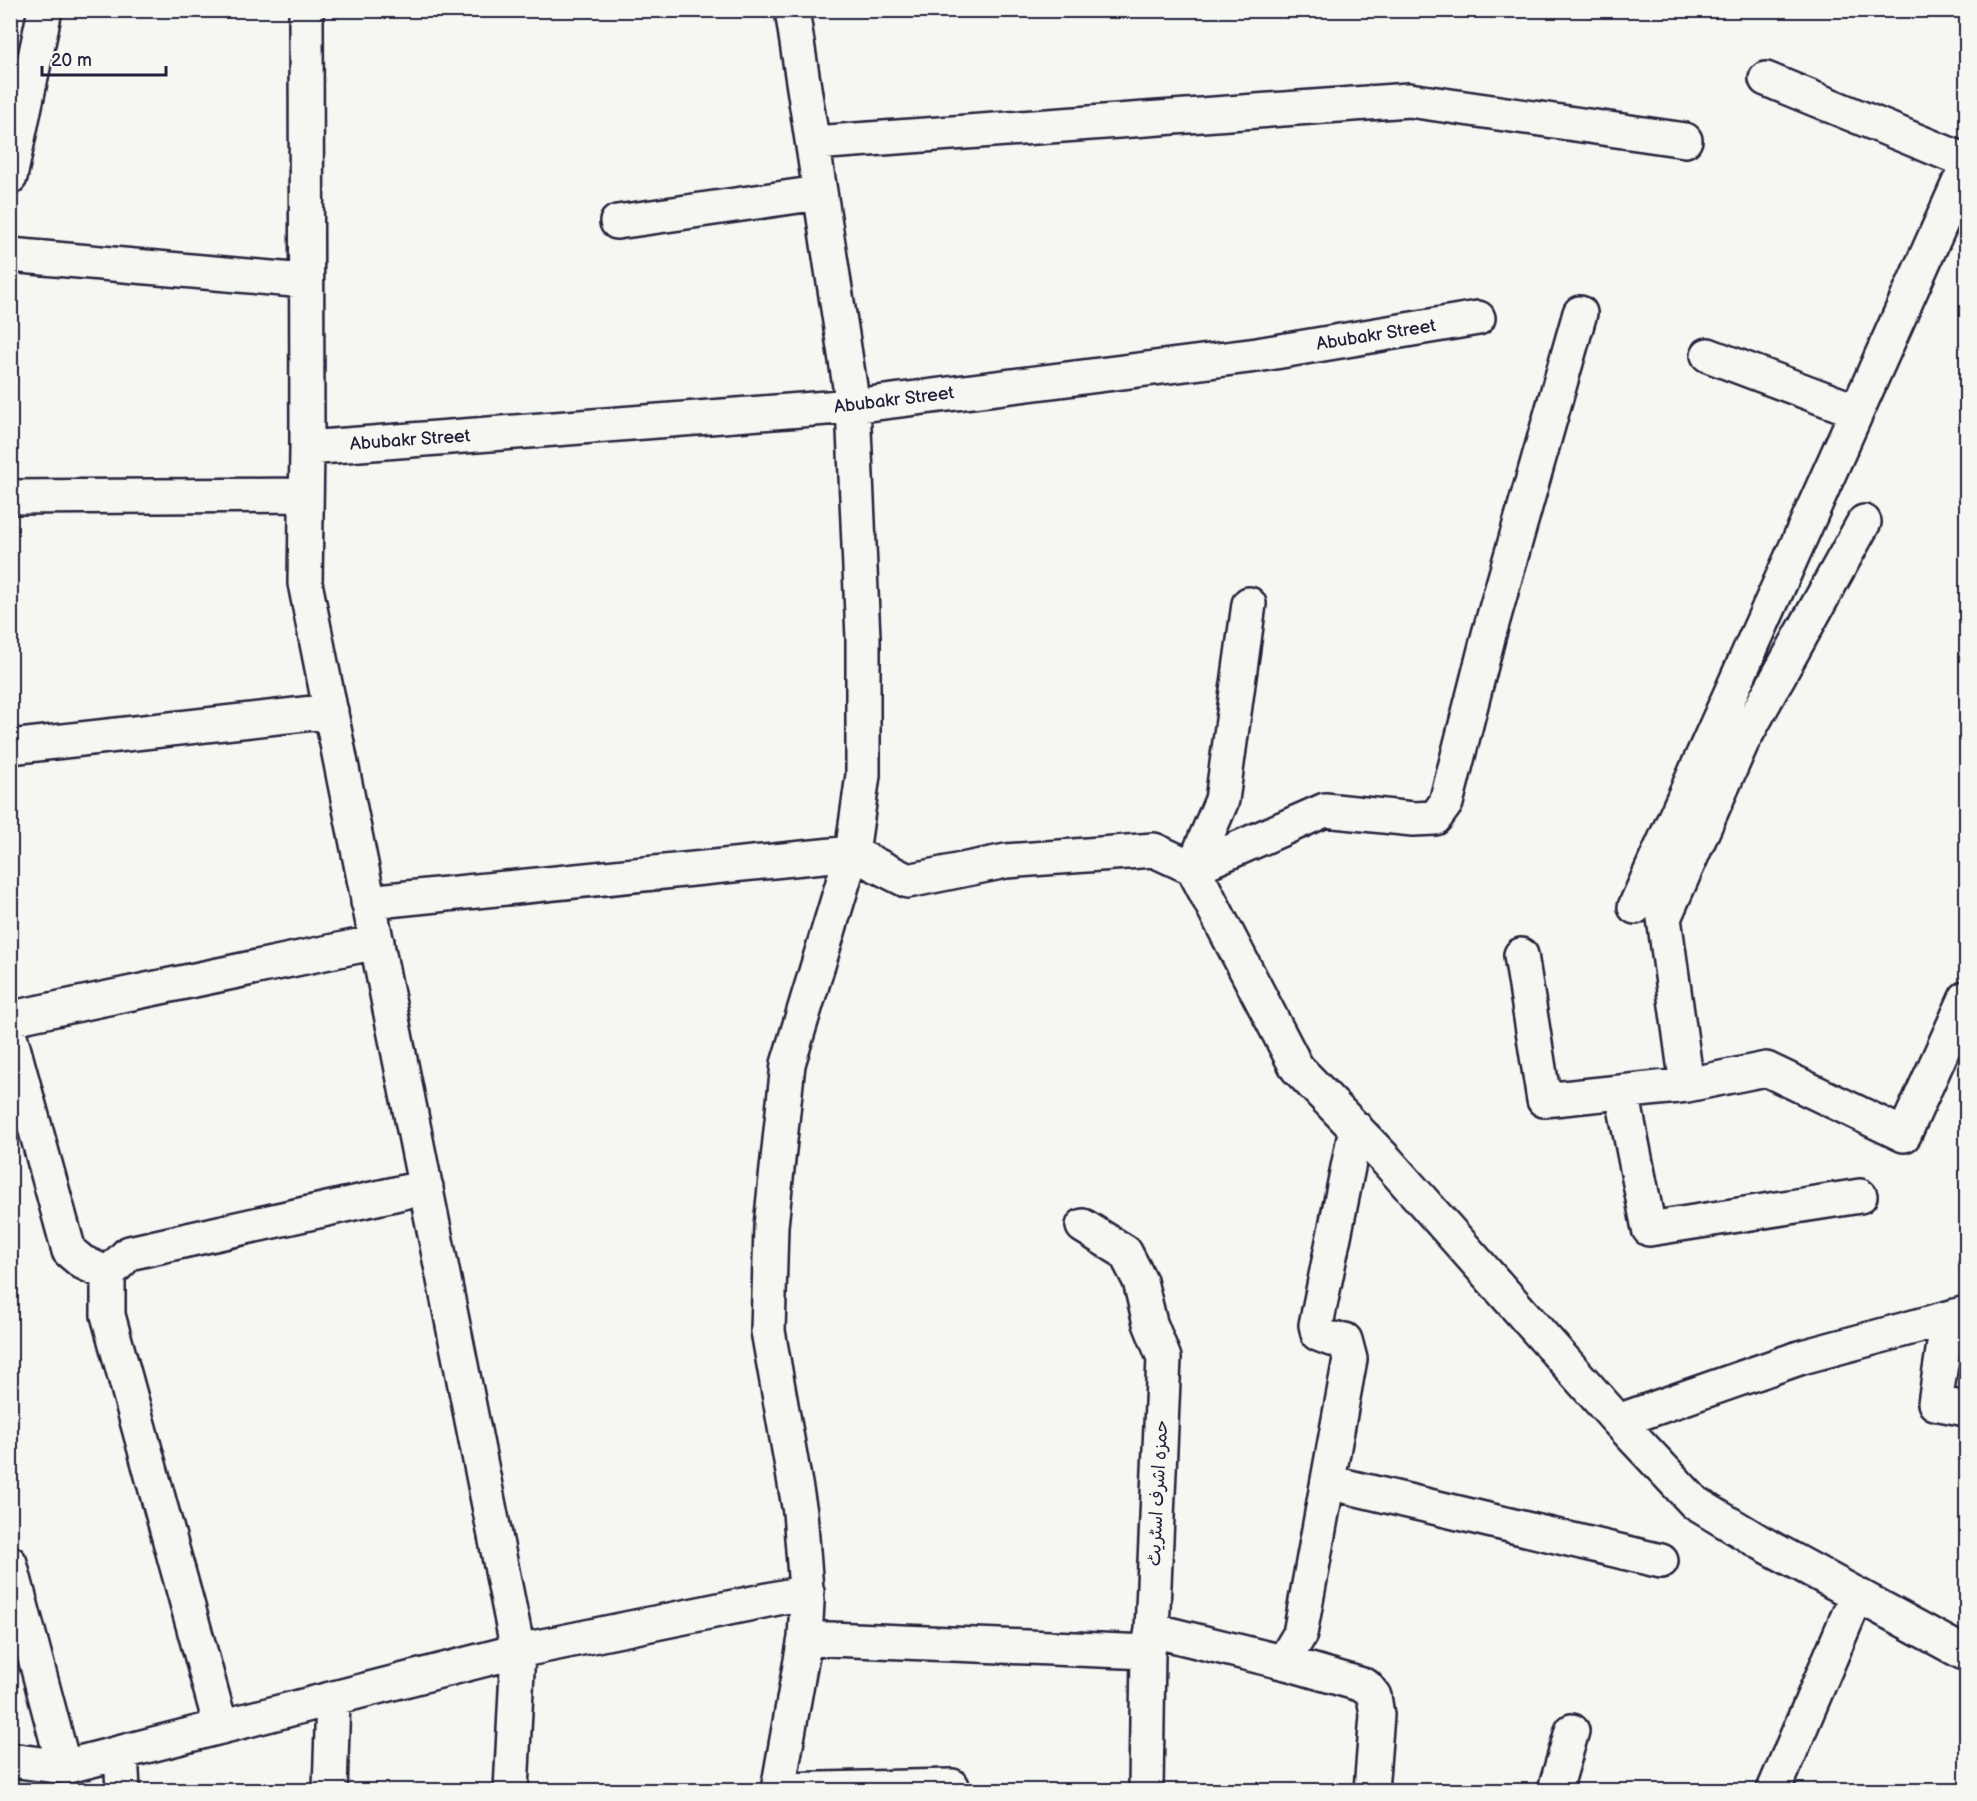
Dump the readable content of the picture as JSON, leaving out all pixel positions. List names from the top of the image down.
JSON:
{
  "streets": {
    "street": ["Abubakr Street", "حمزہ اشرف اسٹریٹ"]
  },
  "scale_bar": "20 m"
}
